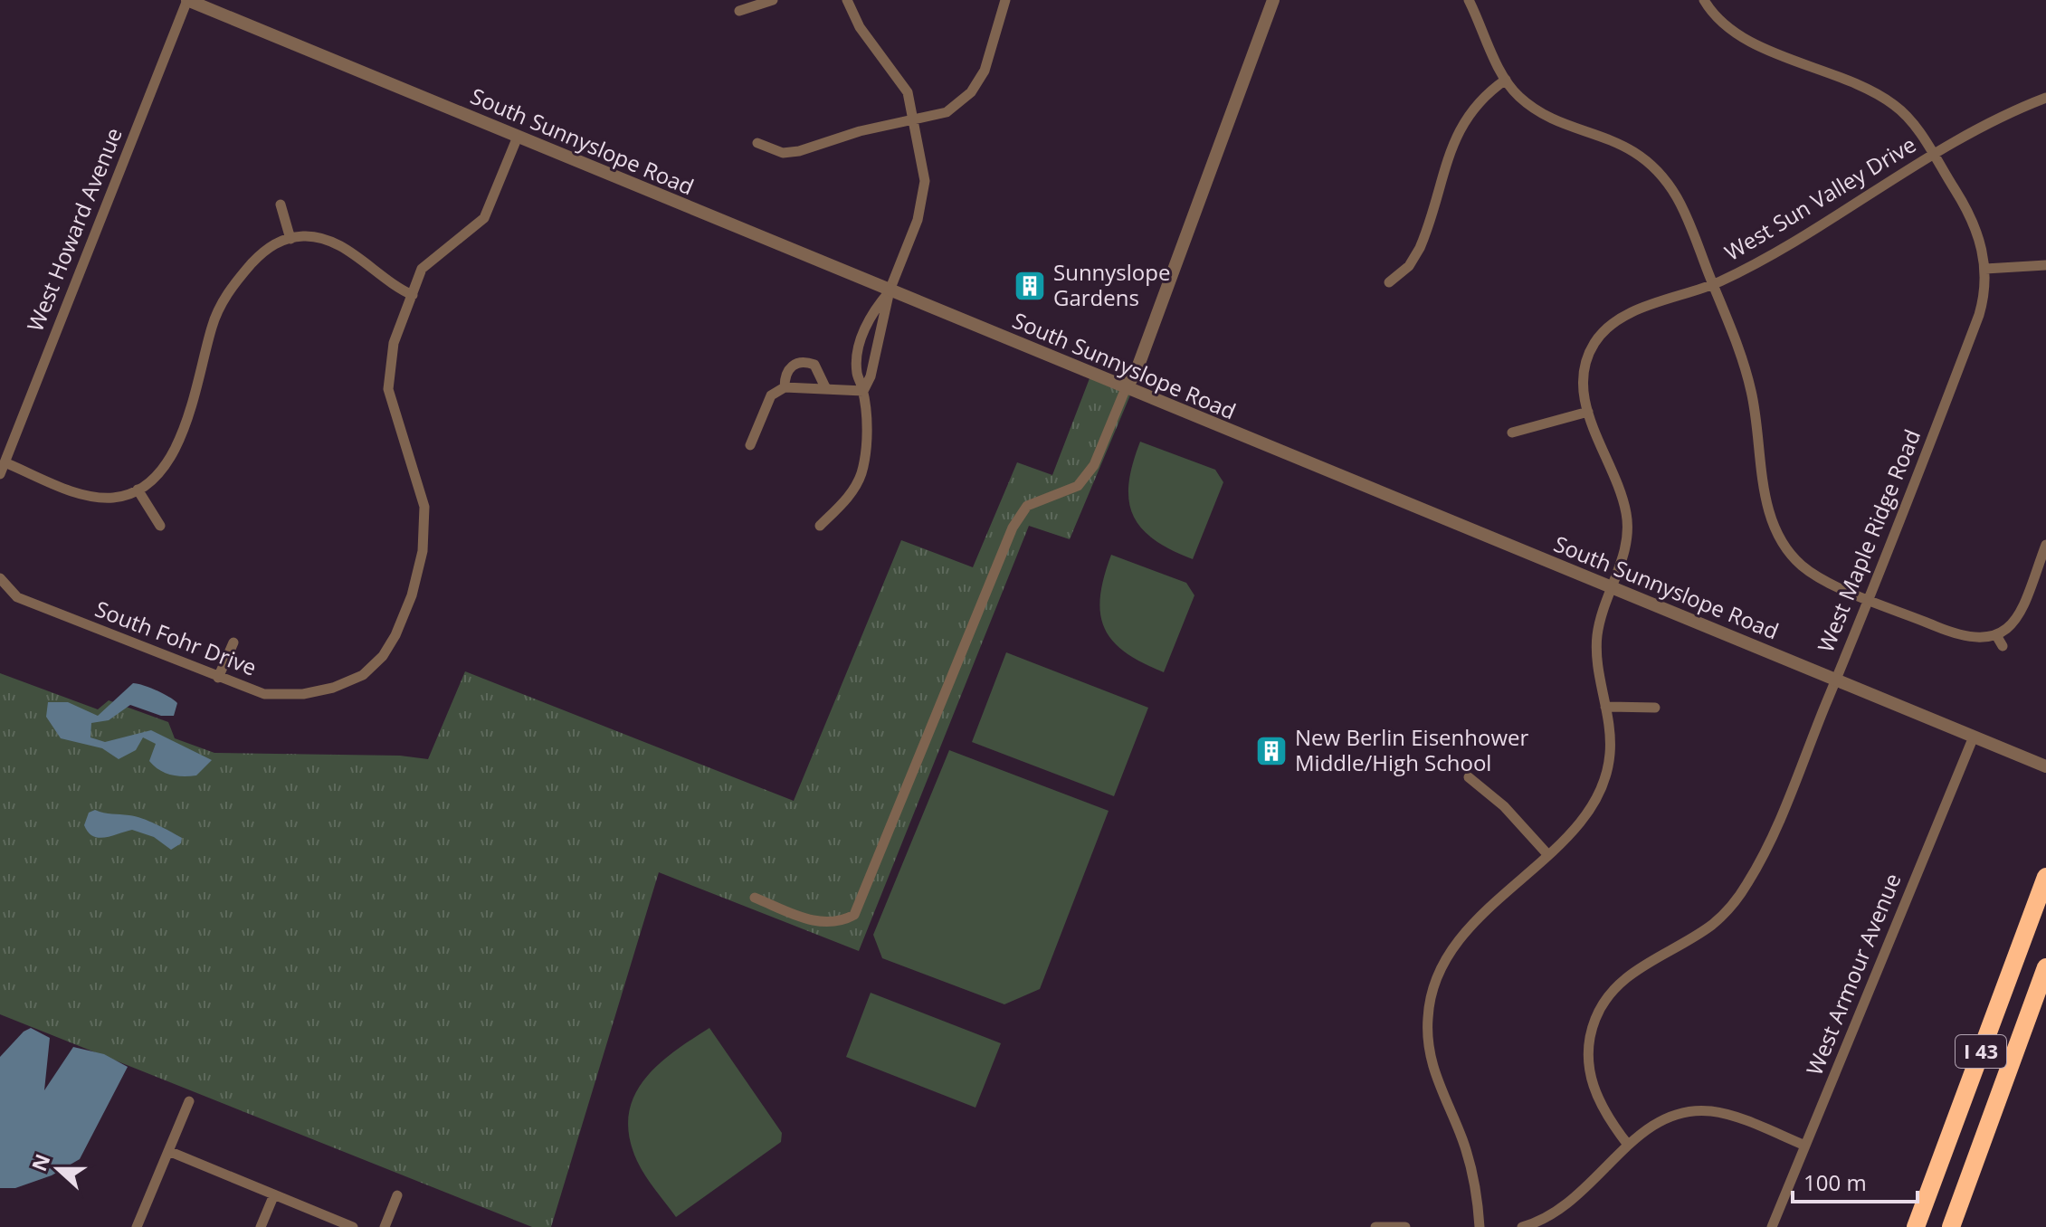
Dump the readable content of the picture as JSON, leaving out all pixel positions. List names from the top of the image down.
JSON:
{
  "streets": {
    "highway": ["I 43"],
    "street": [
      "South Sunnyslope Road",
      "West Sun Valley Drive",
      "West Howard Avenue",
      "West Maple Ridge Road",
      "South Fohr Drive",
      "West Armour Avenue"
    ]
  },
  "crossings": [
    ["South Sunnyslope Road", "West Sun Valley Drive"],
    ["South Sunnyslope Road", "West Howard Avenue"],
    ["South Sunnyslope Road", "West Maple Ridge Road"],
    ["South Sunnyslope Road", "West Armour Avenue"],
    ["West Sun Valley Drive", "West Maple Ridge Road"]
  ],
  "places": {
    "building": ["Sunnyslope Gardens", "New Berlin Eisenhower Middle/High School"]
  },
  "scale_bar": "100 m",
  "north": "left"
}
